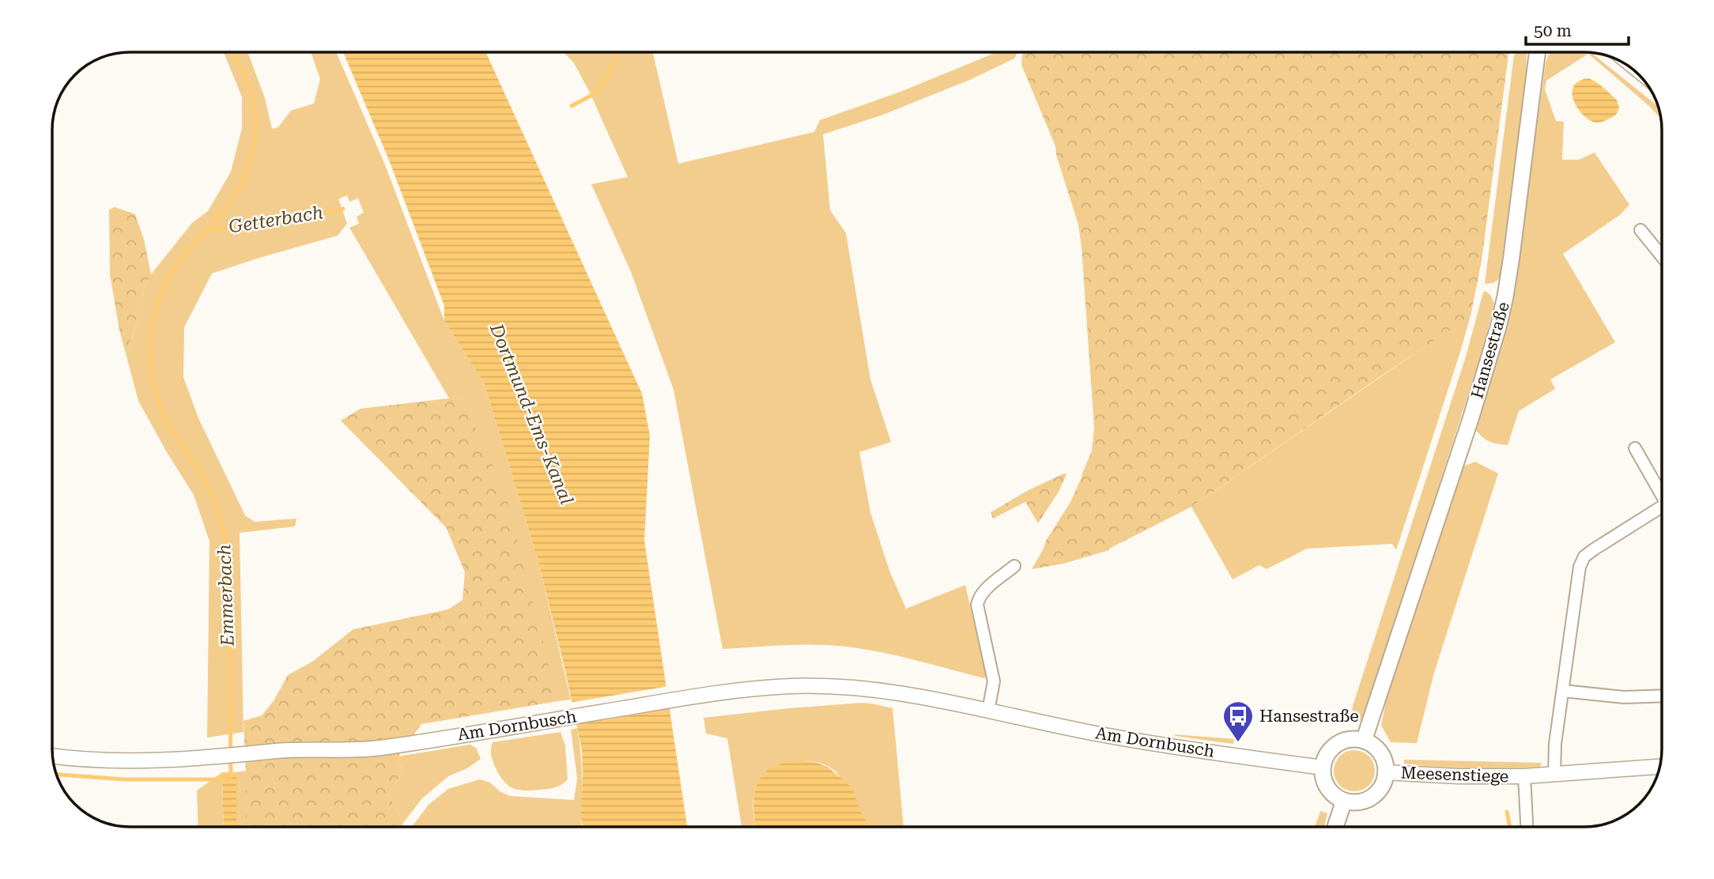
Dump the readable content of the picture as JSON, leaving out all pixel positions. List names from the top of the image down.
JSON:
{
  "streets": {
    "main road": ["Hansestraße"],
    "street": ["Am Dornbusch", "Meesenstiege"]
  },
  "crossings": [
    ["Hansestraße", "Am Dornbusch"],
    ["Hansestraße", "Meesenstiege"],
    ["Am Dornbusch", "Meesenstiege"]
  ],
  "water": ["Getterbach", "Dortmund-Ems-Kanal", "Emmerbach"],
  "places": {
    "bus stop": ["Hansestraße"]
  },
  "scale_bar": "50 m"
}
